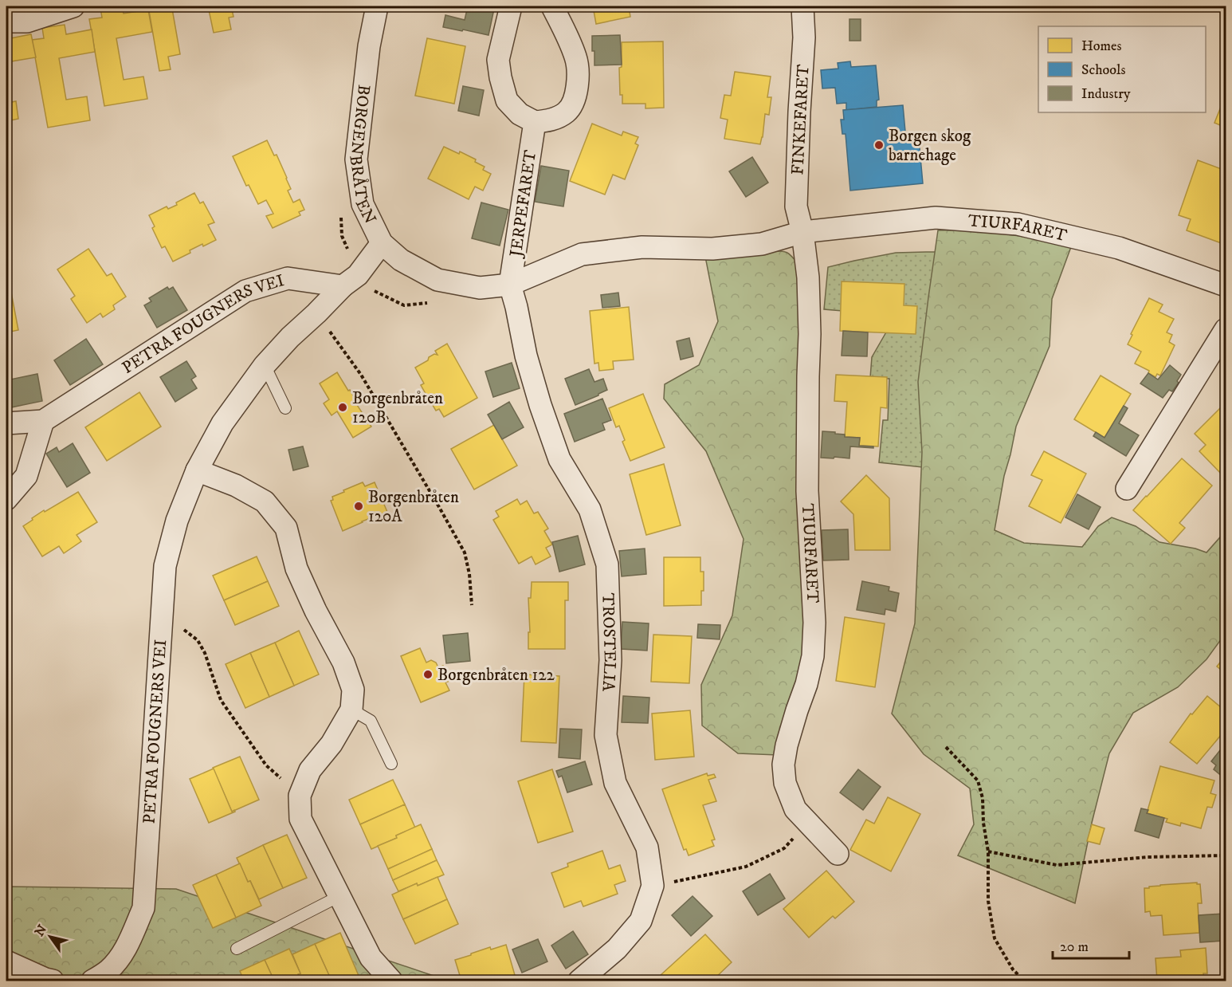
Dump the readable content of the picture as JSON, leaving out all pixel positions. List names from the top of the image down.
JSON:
{
  "streets": {
    "street": [
      "FINKEFARET",
      "BORGENBRÅTEN",
      "JERPEFARET",
      "TIURFARET",
      "PETRA FOUGNERS VEI",
      "TROSTELIA"
    ]
  },
  "crossings": [
    ["FINKEFARET", "TIURFARET"],
    ["BORGENBRÅTEN", "JERPEFARET"],
    ["BORGENBRÅTEN", "TIURFARET"],
    ["BORGENBRÅTEN", "PETRA FOUGNERS VEI"],
    ["BORGENBRÅTEN", "TROSTELIA"],
    ["JERPEFARET", "TIURFARET"],
    ["JERPEFARET", "TROSTELIA"],
    ["TIURFARET", "TROSTELIA"]
  ],
  "places": [
    "Borgen skog barnehage",
    "Borgenbråten 120B",
    "Borgenbråten 120A",
    "Borgenbråten 122"
  ],
  "legend": ["Homes", "Schools", "Industry"],
  "scale_bar": "20 m",
  "north": "top left"
}
